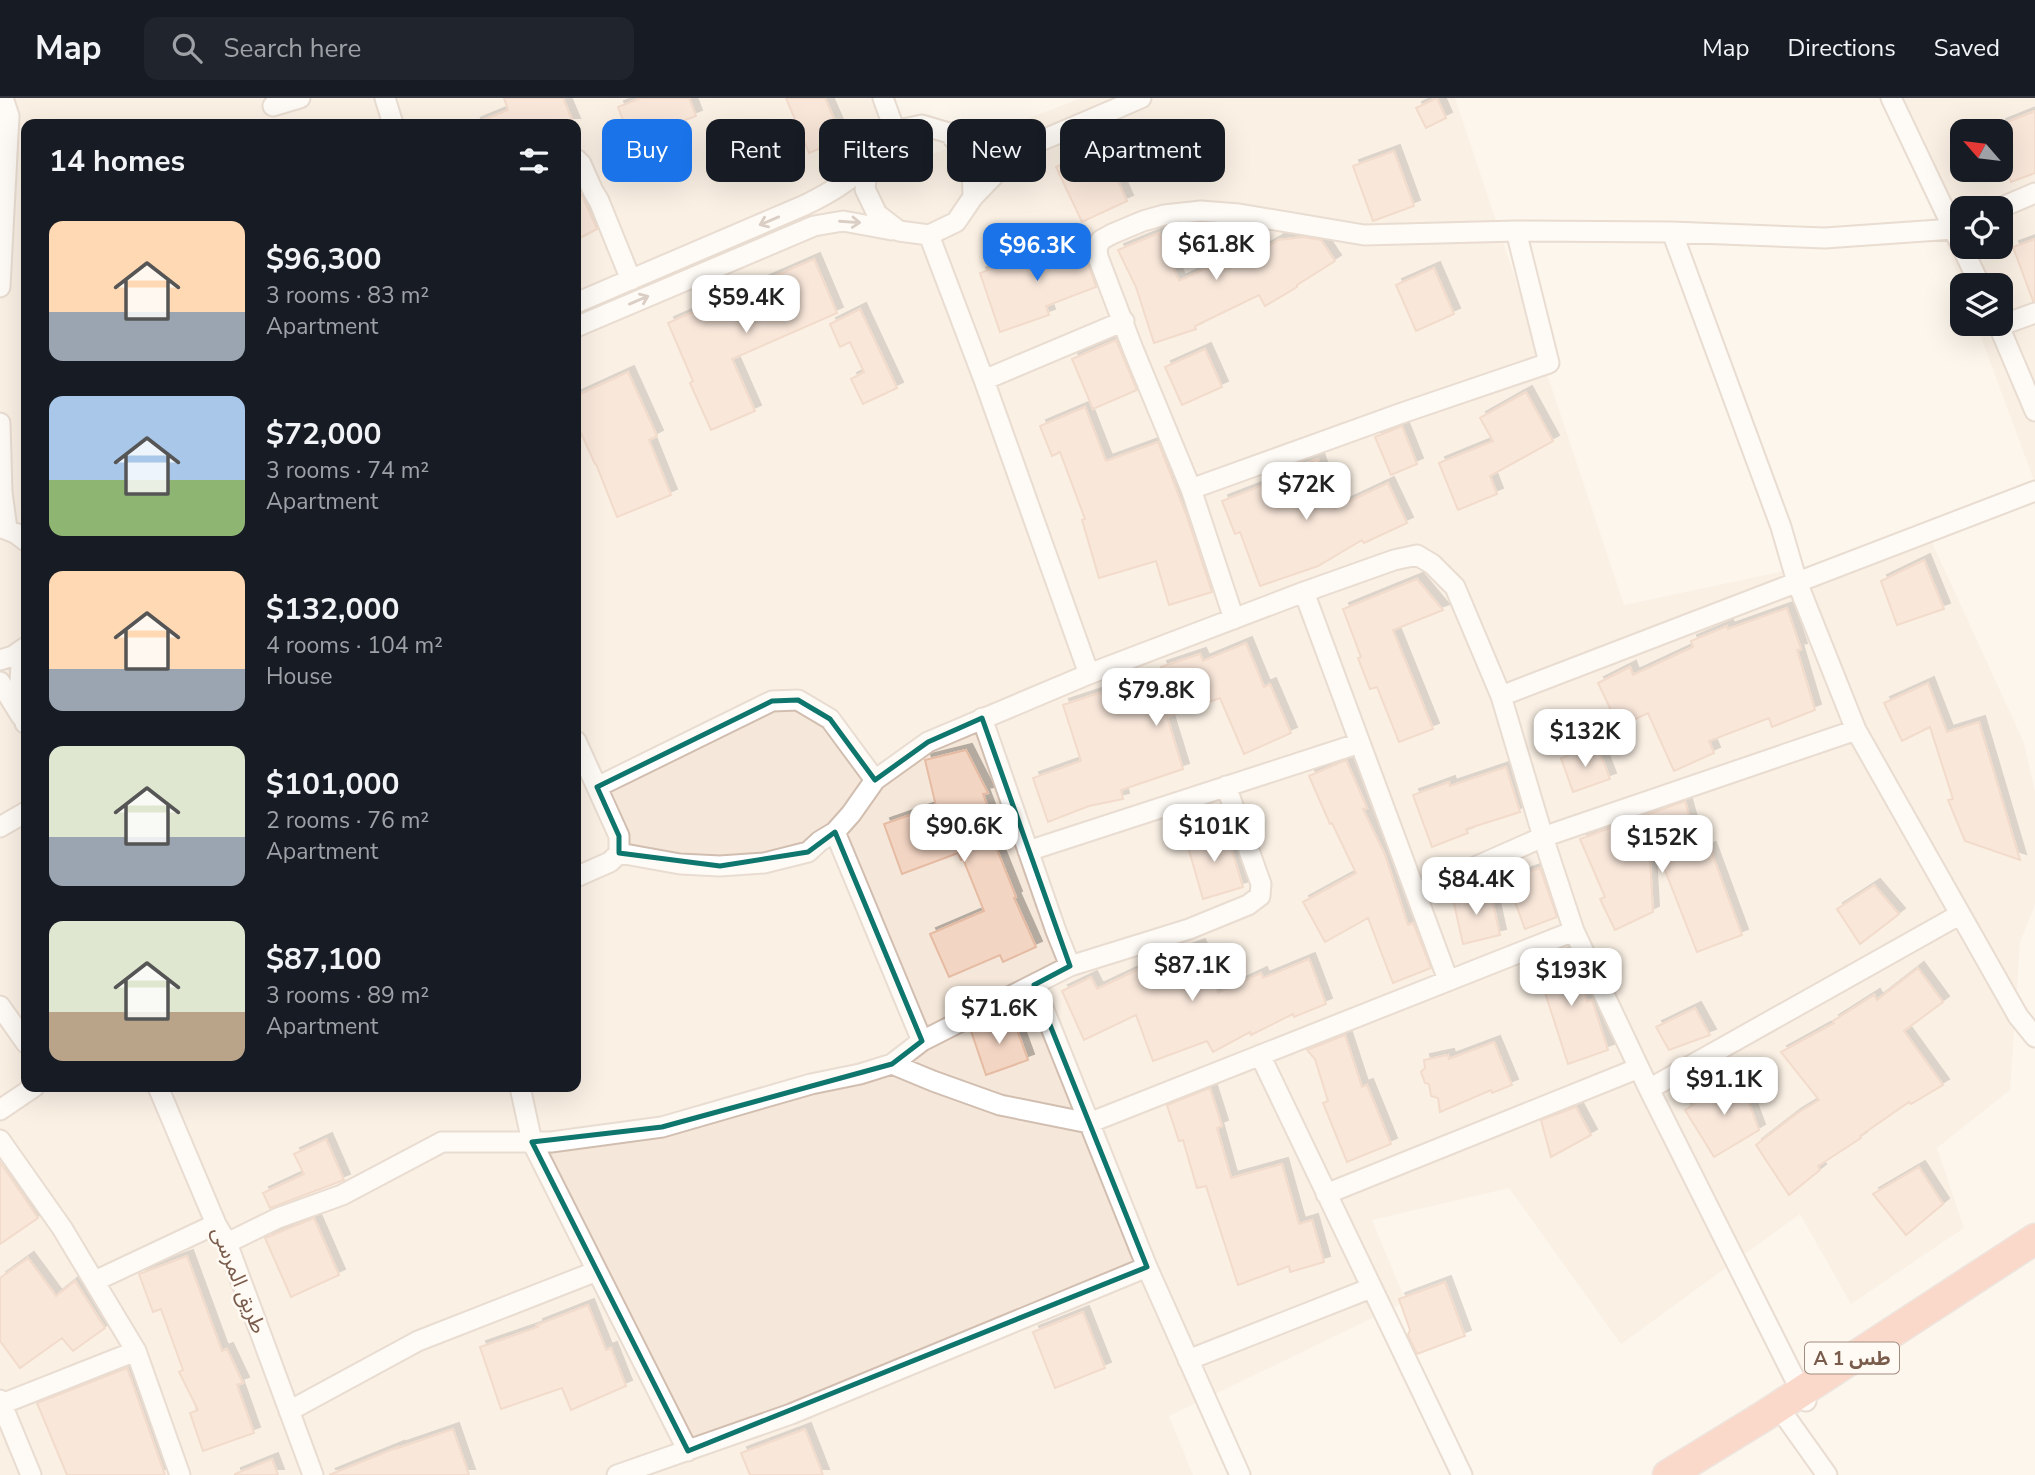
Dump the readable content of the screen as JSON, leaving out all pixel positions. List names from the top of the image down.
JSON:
{
  "streets": {
    "highway": ["A 1 طس"],
    "street": ["طريق المرسى"]
  },
  "north": "top left",
  "page": {
    "header": "Map",
    "search": "Search here",
    "nav": ["Map", "Directions", "Saved"],
    "chip": [
      "Buy",
      "Rent",
      "Filters",
      "New",
      "Apartment"
    ],
    "heading": "14 homes",
    "list": [
      {
        "name": "$96,300",
        "note": "3 rooms · 83 m² · Apartment"
      },
      {
        "name": "$72,000",
        "note": "3 rooms · 74 m² · Apartment"
      },
      {
        "name": "$132,000",
        "note": "4 rooms · 104 m² · House"
      },
      {
        "name": "$101,000",
        "note": "2 rooms · 76 m² · Apartment"
      },
      {
        "name": "$87,100",
        "note": "3 rooms · 89 m² · Apartment"
      }
    ],
    "price": [
      "$61.8K",
      "$96.3K",
      "$59.4K",
      "$72K",
      "$79.8K",
      "$132K",
      "$90.6K",
      "$101K",
      "$152K",
      "$84.4K",
      "$87.1K",
      "$193K",
      "$71.6K",
      "$91.1K"
    ]
  }
}
